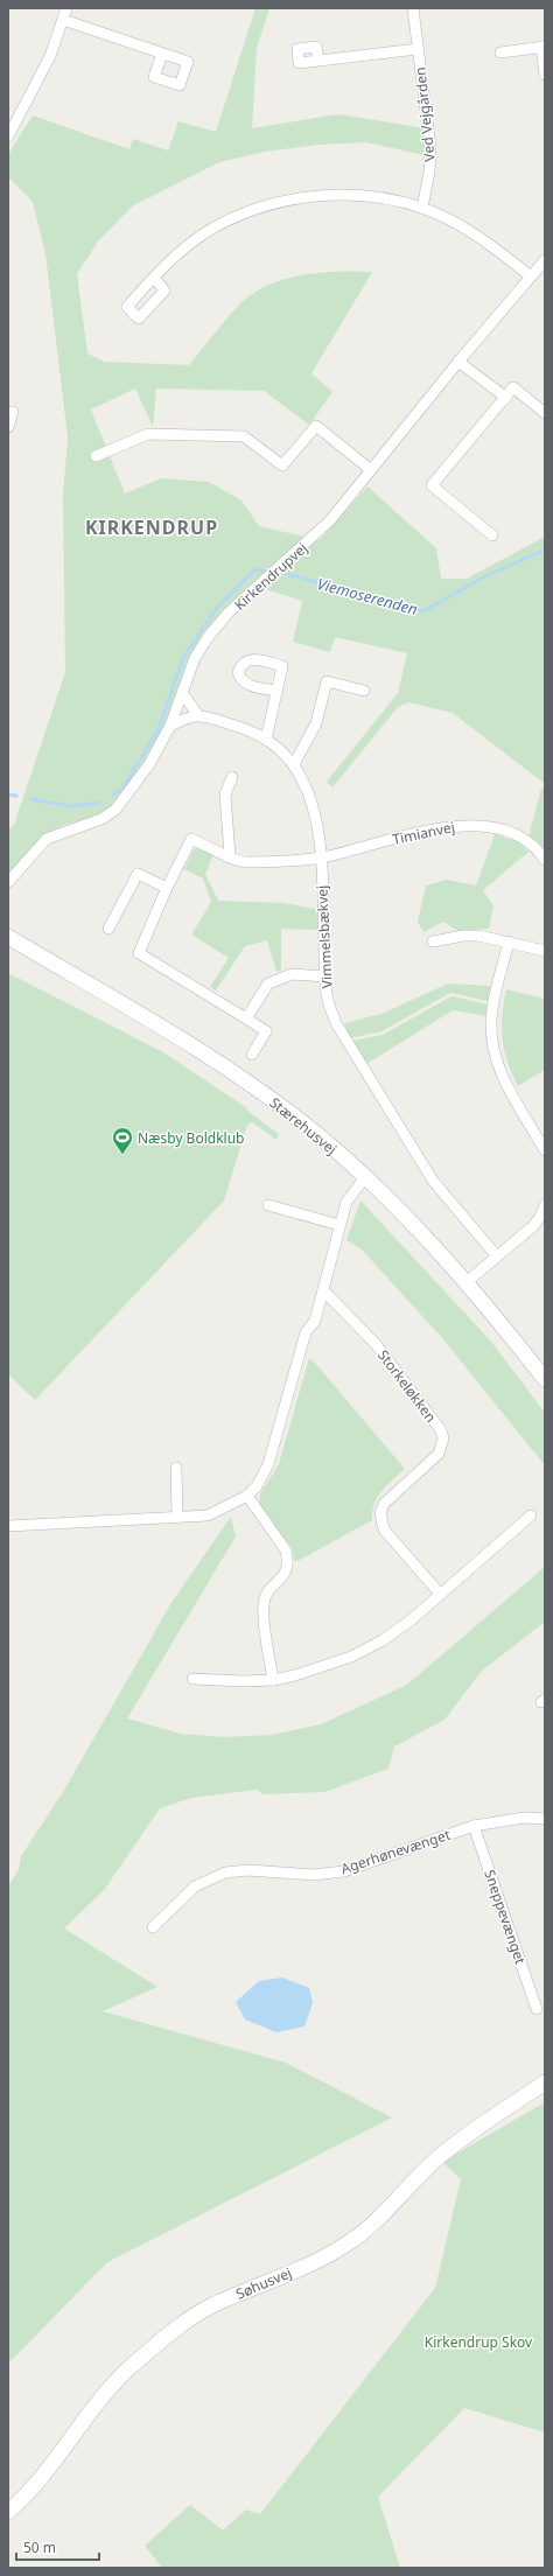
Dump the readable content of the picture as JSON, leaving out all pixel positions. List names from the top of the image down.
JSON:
{
  "streets": {
    "street": [
      "Ved Vejgården",
      "Kirkendrupvej",
      "Timianvej",
      "Vimmelsbækvej",
      "Stærehusvej",
      "Storkeløkken",
      "Agerhønevænget",
      "Sneppevænget",
      "Søhusvej"
    ]
  },
  "crossings": [
    ["Timianvej", "Vimmelsbækvej"],
    ["Agerhønevænget", "Sneppevænget"]
  ],
  "districts": ["KIRKENDRUP"],
  "water": ["Viemoserenden"],
  "parks": ["Kirkendrup Skov"],
  "places": {
    "sports": ["Næsby Boldklub"]
  },
  "scale_bar": "50 m"
}
